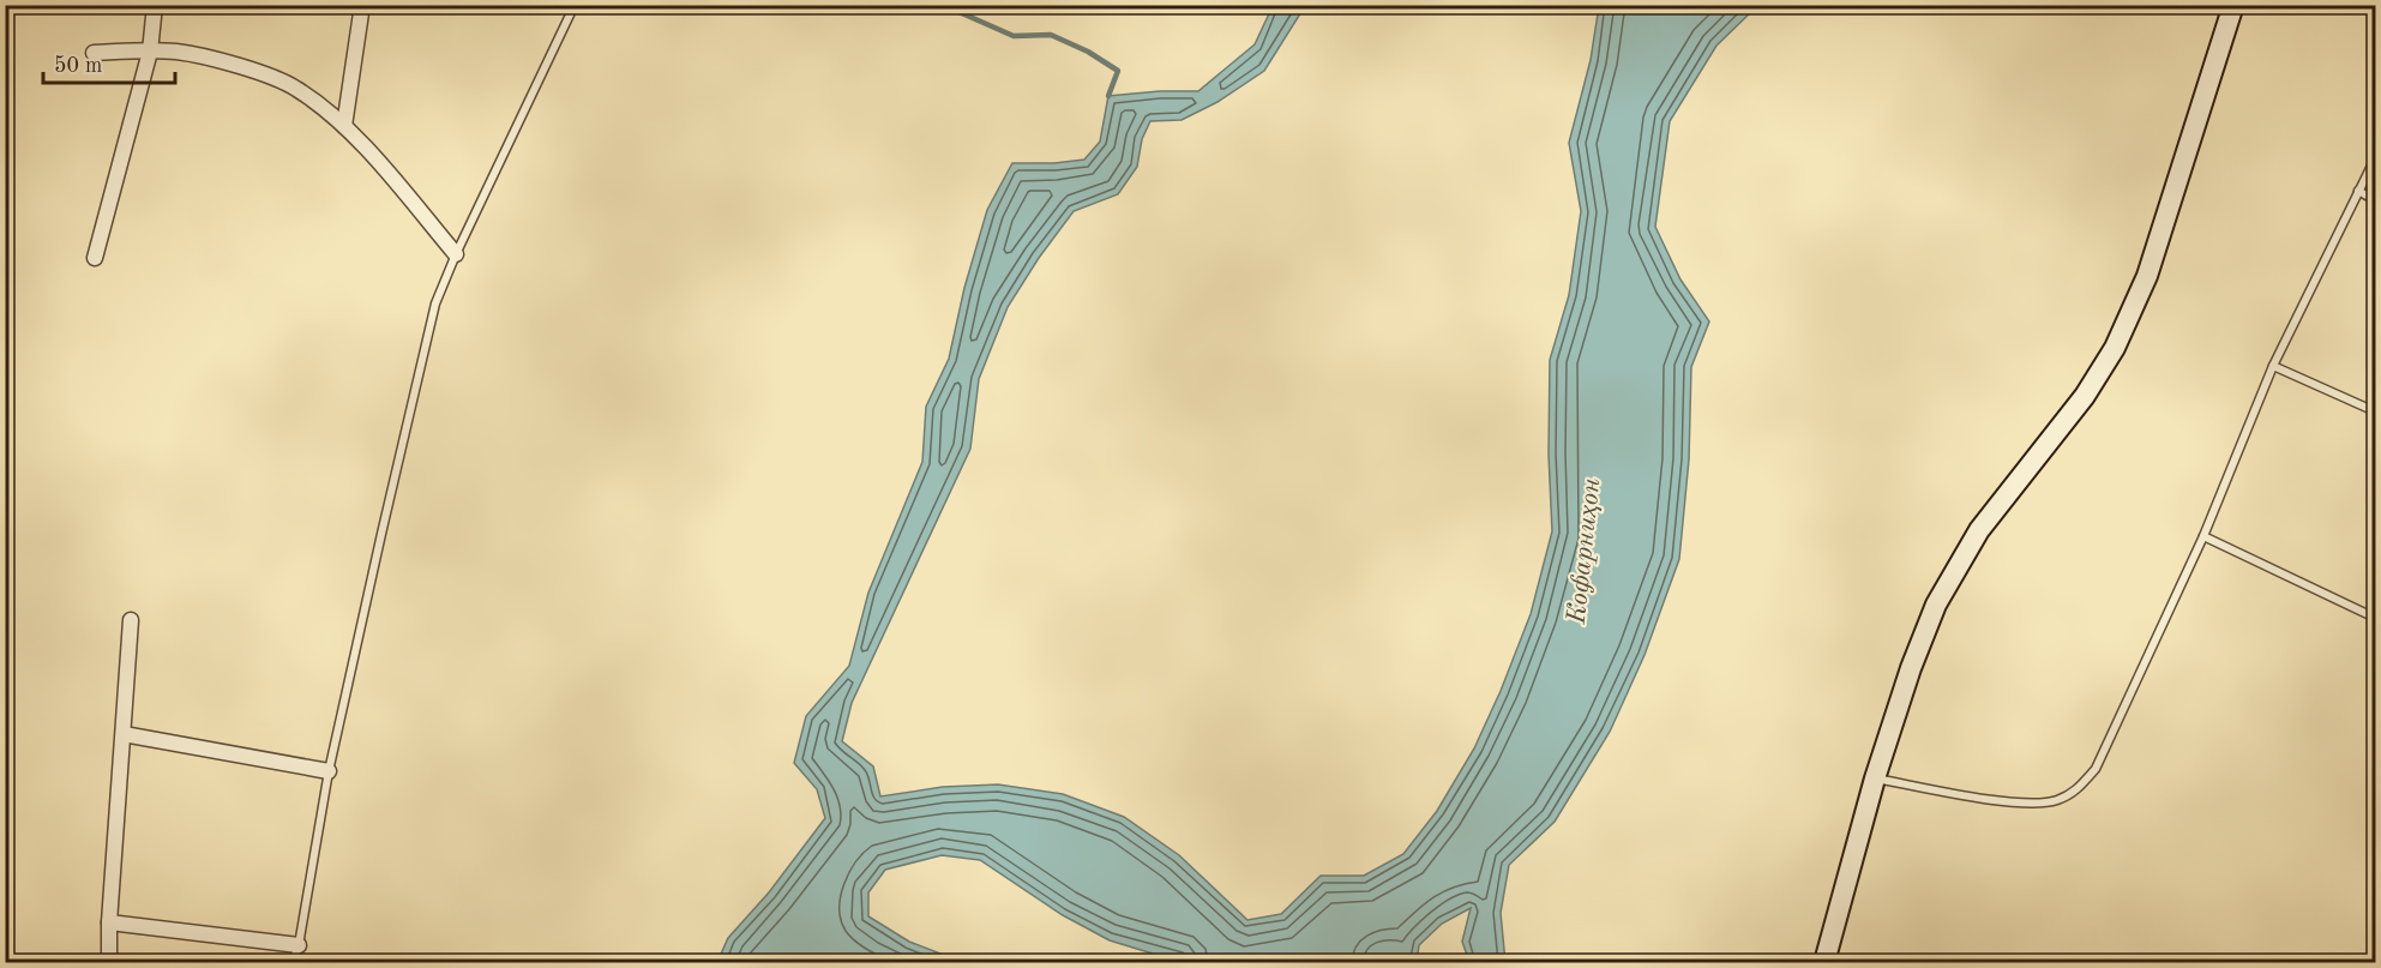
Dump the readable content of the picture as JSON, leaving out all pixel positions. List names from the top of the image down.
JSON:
{
  "water": ["Кофарниҳон"],
  "scale_bar": "50 m"
}
